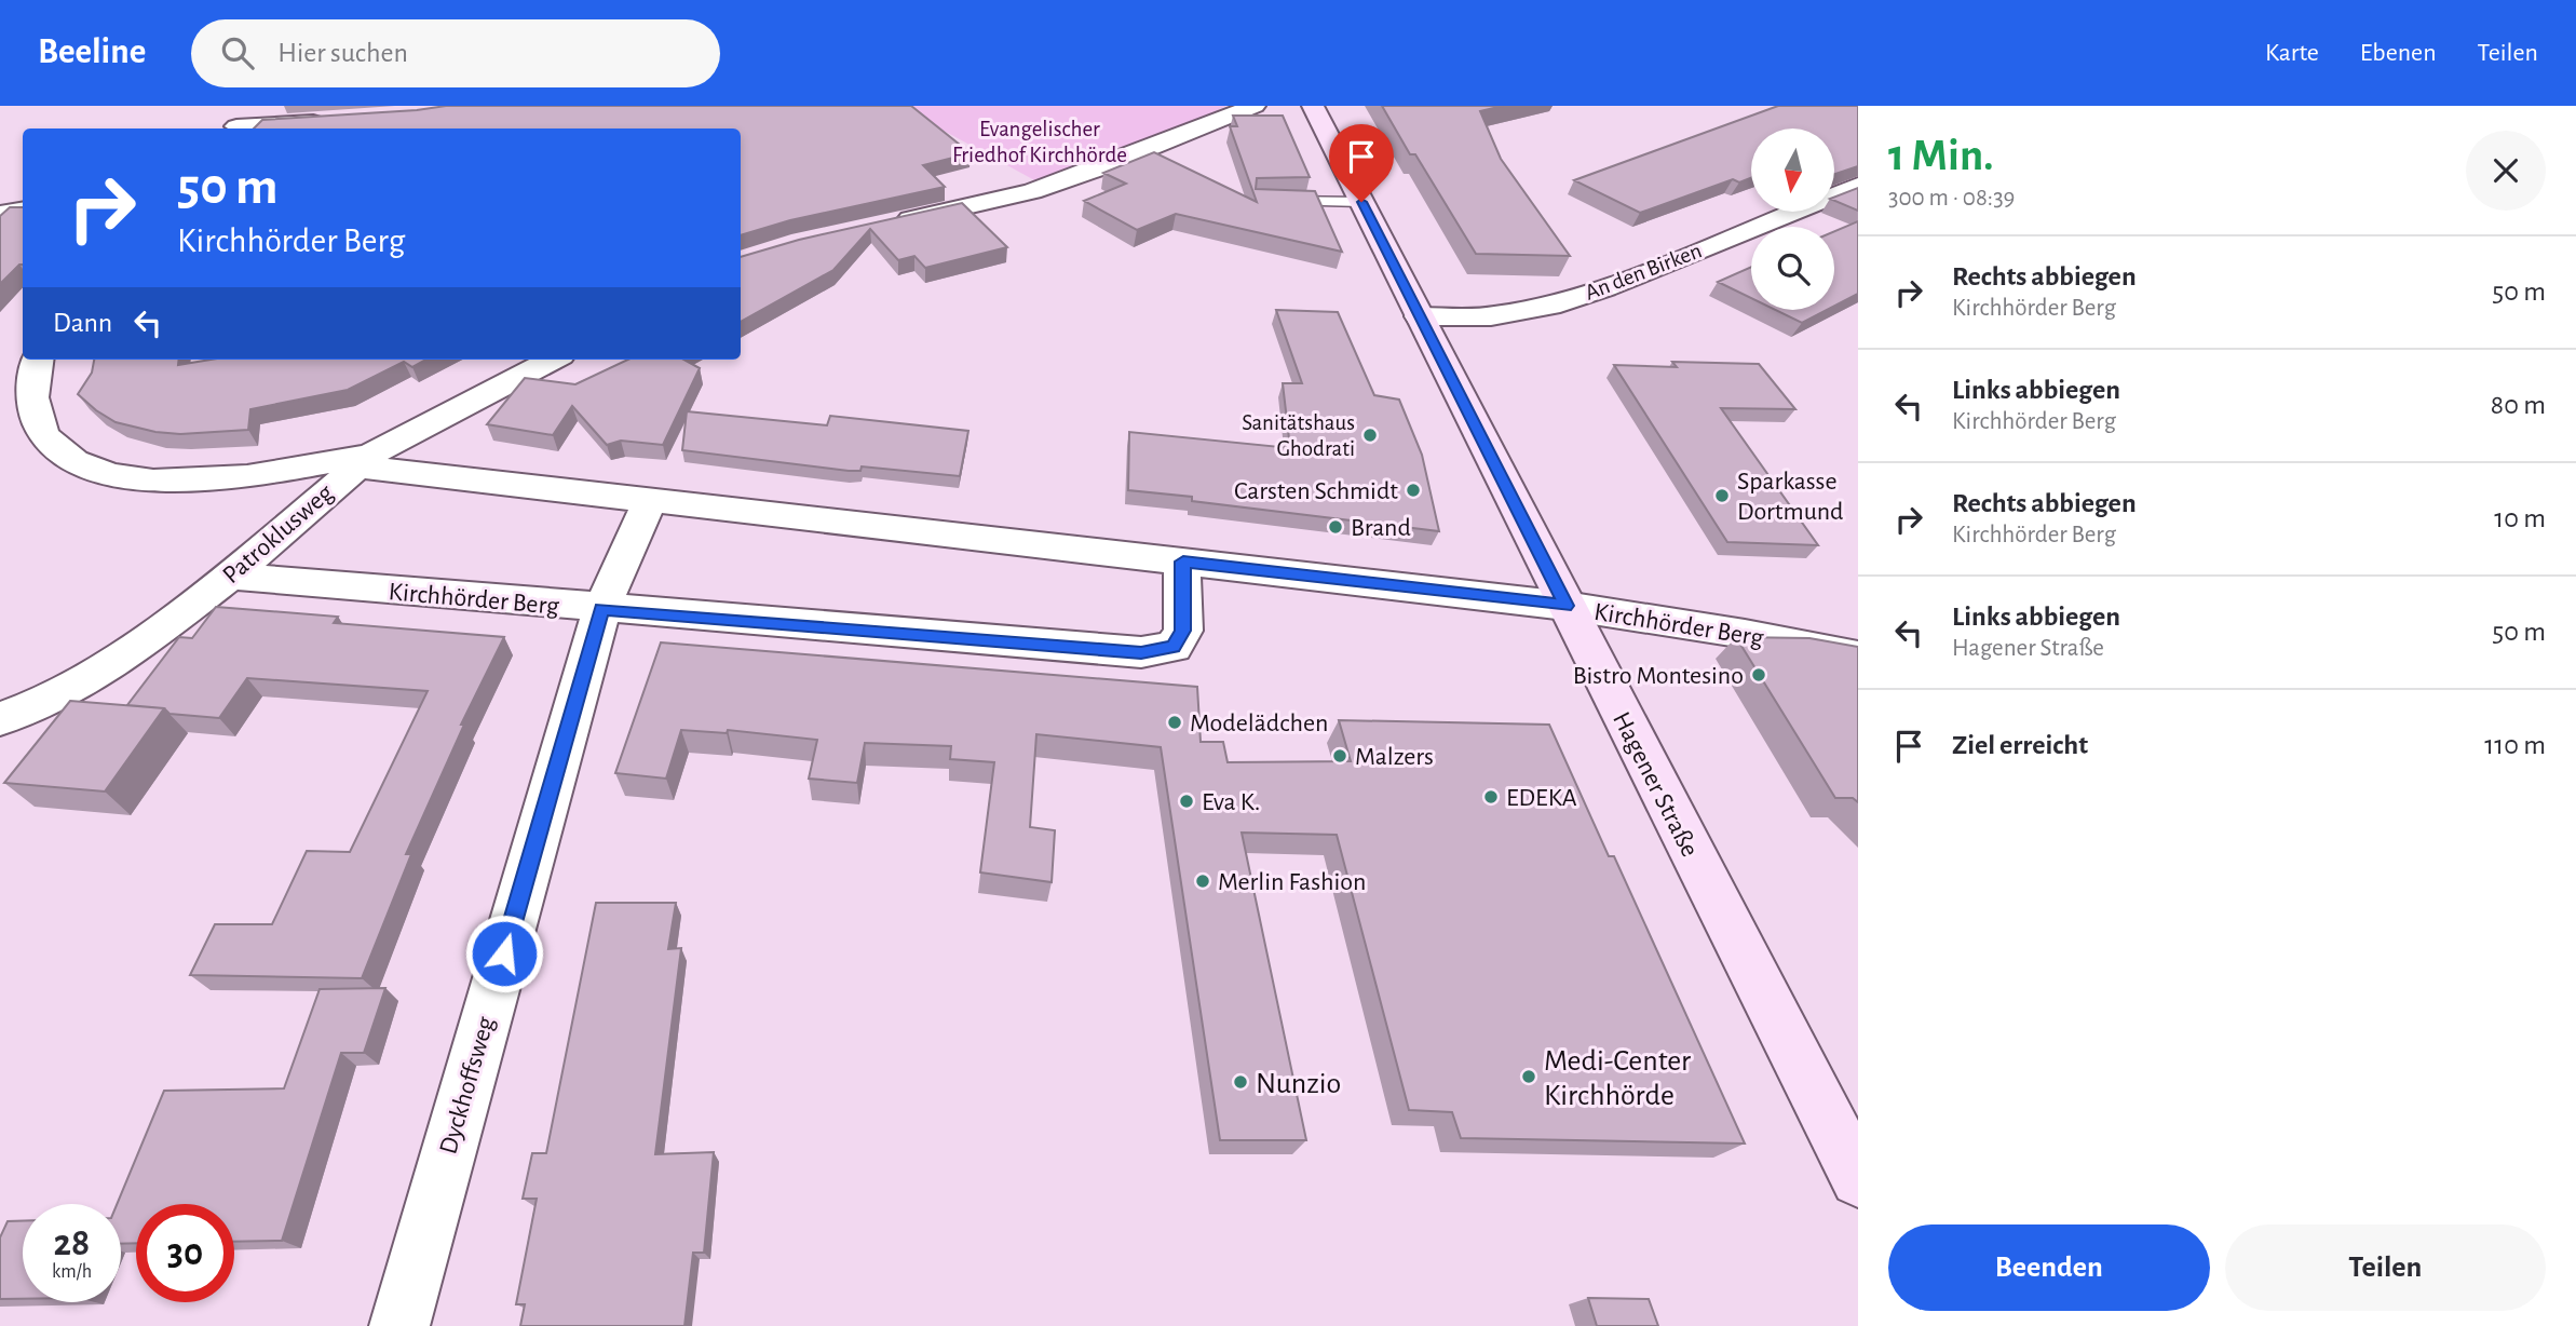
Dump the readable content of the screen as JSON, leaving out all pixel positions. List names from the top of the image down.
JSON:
{
  "streets": {
    "main road": ["Hagener Straße"],
    "street": [
      "An den Birken",
      "Patroklusweg",
      "Kirchhörder Berg",
      "Dyckhoffsweg"
    ]
  },
  "crossings": [
    ["An den Birken", "Hagener Straße"],
    ["Patroklusweg", "Kirchhörder Berg"],
    ["Kirchhörder Berg", "Hagener Straße"],
    ["Kirchhörder Berg", "Dyckhoffsweg"]
  ],
  "parks": ["Evangelischer Friedhof Kirchhörde"],
  "places": [
    "Sanitätshaus Ghodrati",
    "Carsten Schmidt",
    "Sparkasse Dortmund",
    "Brand",
    "Bistro Montesino",
    "Modelädchen",
    "Malzers",
    "EDEKA",
    "Eva K.",
    "Merlin Fashion",
    "Medi-Center Kirchhörde",
    "Nunzio"
  ],
  "north": "bottom",
  "page": {
    "header": "Beeline",
    "search": "Hier suchen",
    "nav": ["Karte", "Ebenen", "Teilen"],
    "heading": ["1 Min.", "300 m · 08:39"],
    "turn": ["50 m", "Kirchhörder Berg"],
    "list": [
      {
        "name": "Rechts abbiegen",
        "note": "Kirchhörder Berg",
        "value": "50 m"
      },
      {
        "name": "Links abbiegen",
        "note": "Kirchhörder Berg",
        "value": "80 m"
      },
      {
        "name": "Rechts abbiegen",
        "note": "Kirchhörder Berg",
        "value": "10 m"
      },
      {
        "name": "Links abbiegen",
        "note": "Hagener Straße",
        "value": "50 m"
      },
      {
        "name": "Ziel erreicht",
        "value": "110 m"
      }
    ],
    "then": "Dann",
    "speed": "28 km/h",
    "limit": "30",
    "buttons": ["Beenden", "Teilen"]
  }
}
